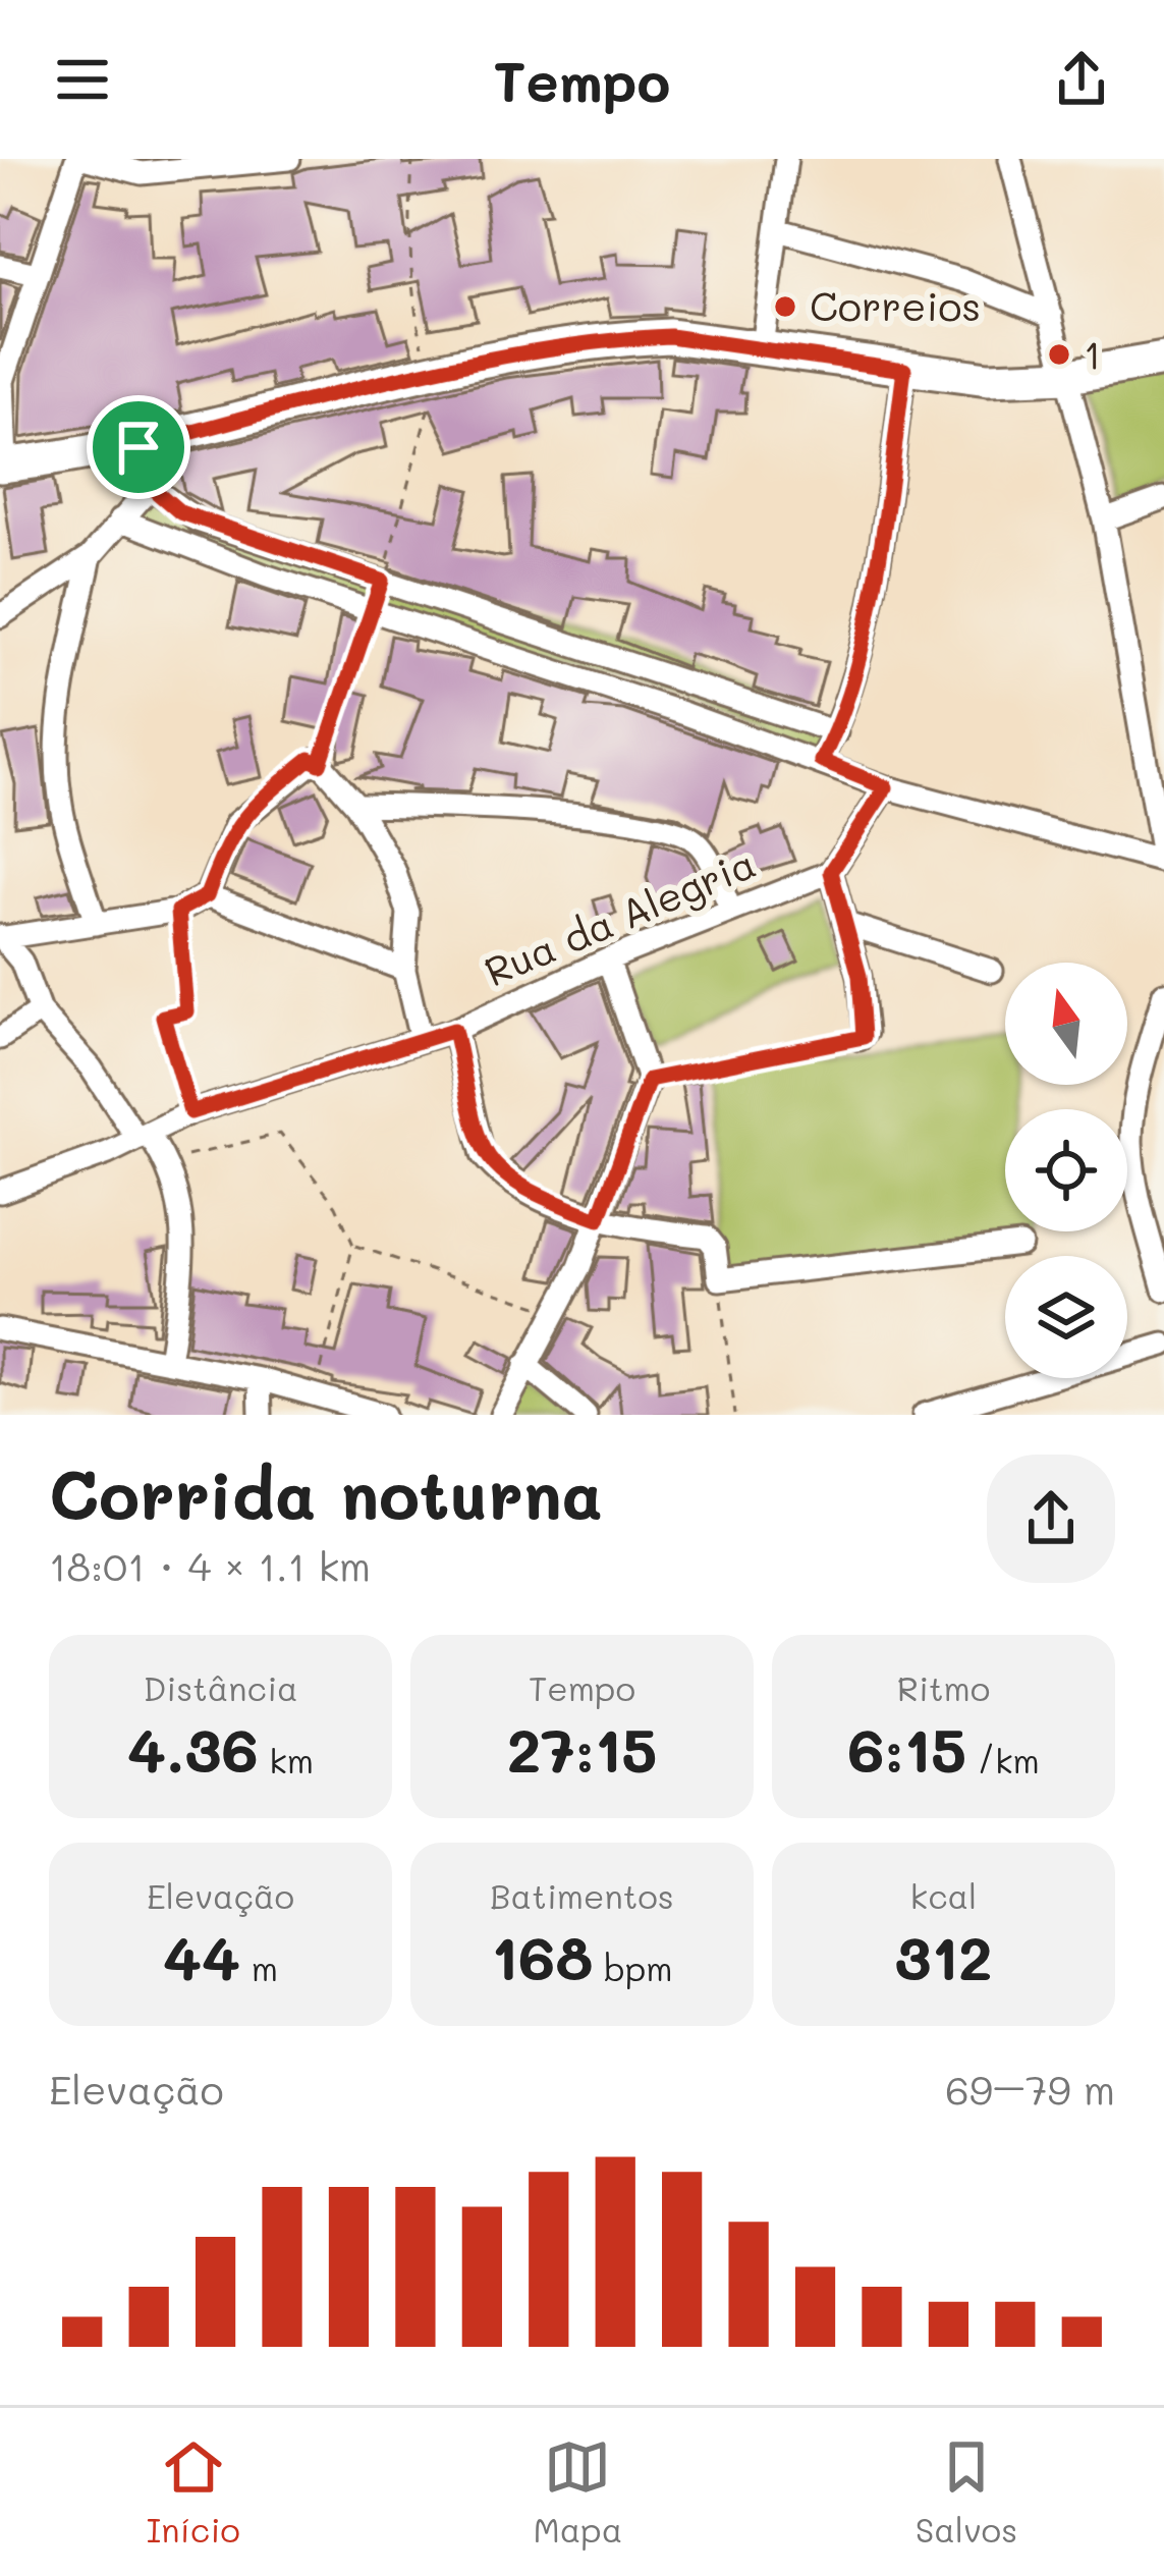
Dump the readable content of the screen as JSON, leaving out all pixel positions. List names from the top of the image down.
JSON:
{
  "streets": {
    "street": ["Rua da Alegria"]
  },
  "places": ["Correios", "1"],
  "north": "top",
  "page": {
    "header": "Tempo",
    "heading": ["Corrida noturna", "18:01 · 4 × 1.1 km"],
    "stats": [
      ["Distância", "4.36 km"],
      ["Tempo", "27:15"],
      ["Ritmo", "6:15 /km"],
      ["Elevação", "44 m"],
      ["Batimentos", "168 bpm"],
      ["kcal", "312"]
    ],
    "chart": ["Elevação", "69–79 m"],
    "tabs": ["Início", "Mapa", "Salvos"]
  }
}
